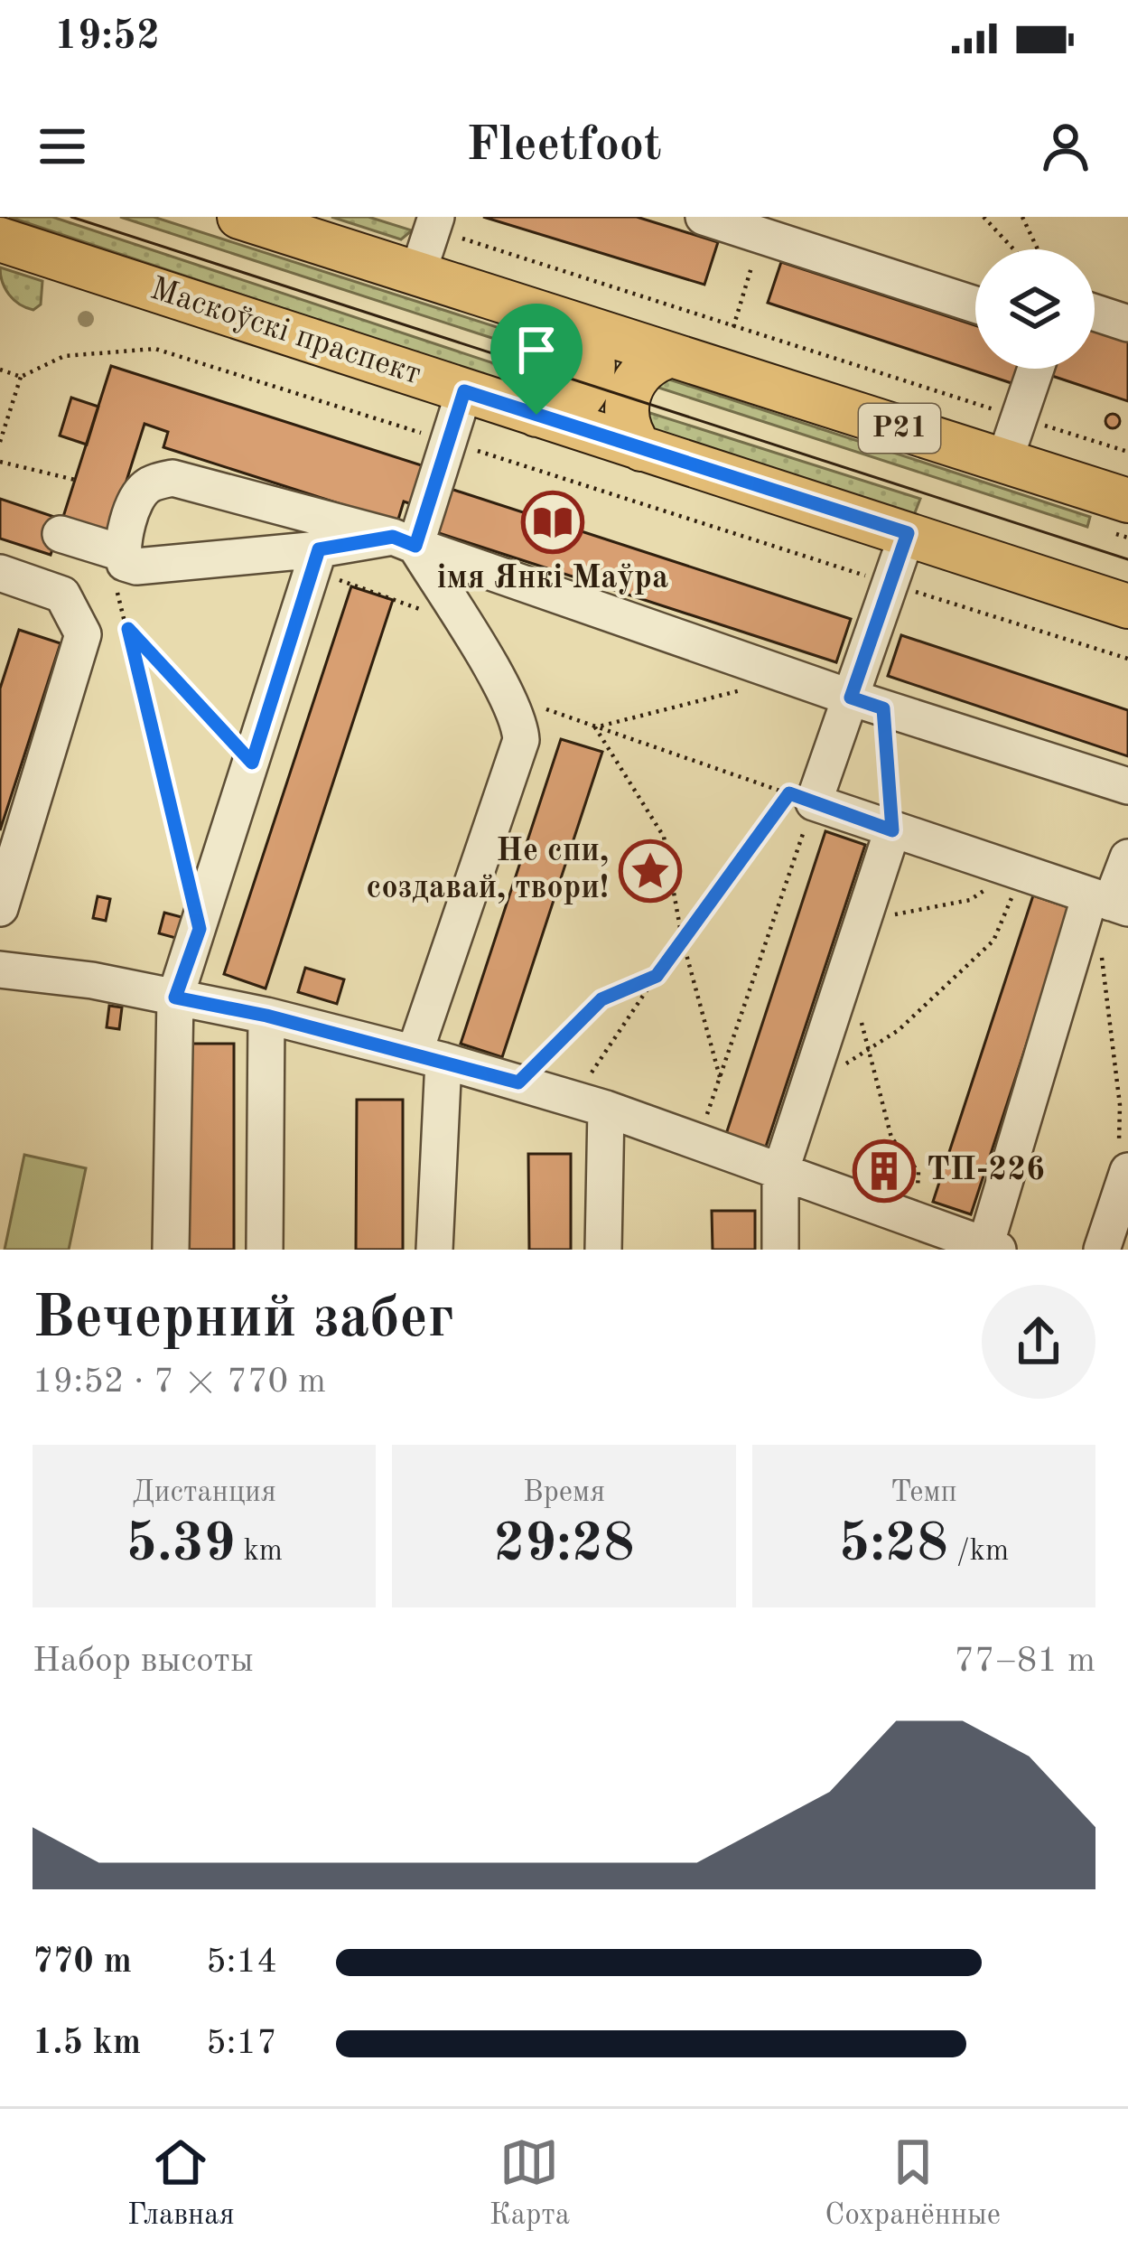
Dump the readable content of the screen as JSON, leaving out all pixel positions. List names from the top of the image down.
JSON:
{
  "streets": {
    "main road": ["Маскоўскі праспект", "Р21"]
  },
  "places": {
    "library": ["імя Янкі Маўра"],
    "place": ["Не спи, создавай, твори!"],
    "building": ["ТП-226"]
  },
  "page": {
    "status": "19:52",
    "header": "Fleetfoot",
    "heading": ["Вечерний забег", "19:52 · 7 × 770 m"],
    "stats": [
      ["Дистанция", "5.39 km"],
      ["Время", "29:28"],
      ["Темп", "5:28 /km"]
    ],
    "chart": ["Набор высоты", "77–81 m"],
    "list": [
      {
        "name": "770 m",
        "note": "5:14"
      },
      {
        "name": "1.5 km",
        "note": "5:17"
      }
    ],
    "tabs": ["Главная", "Карта", "Сохранённые"]
  }
}
